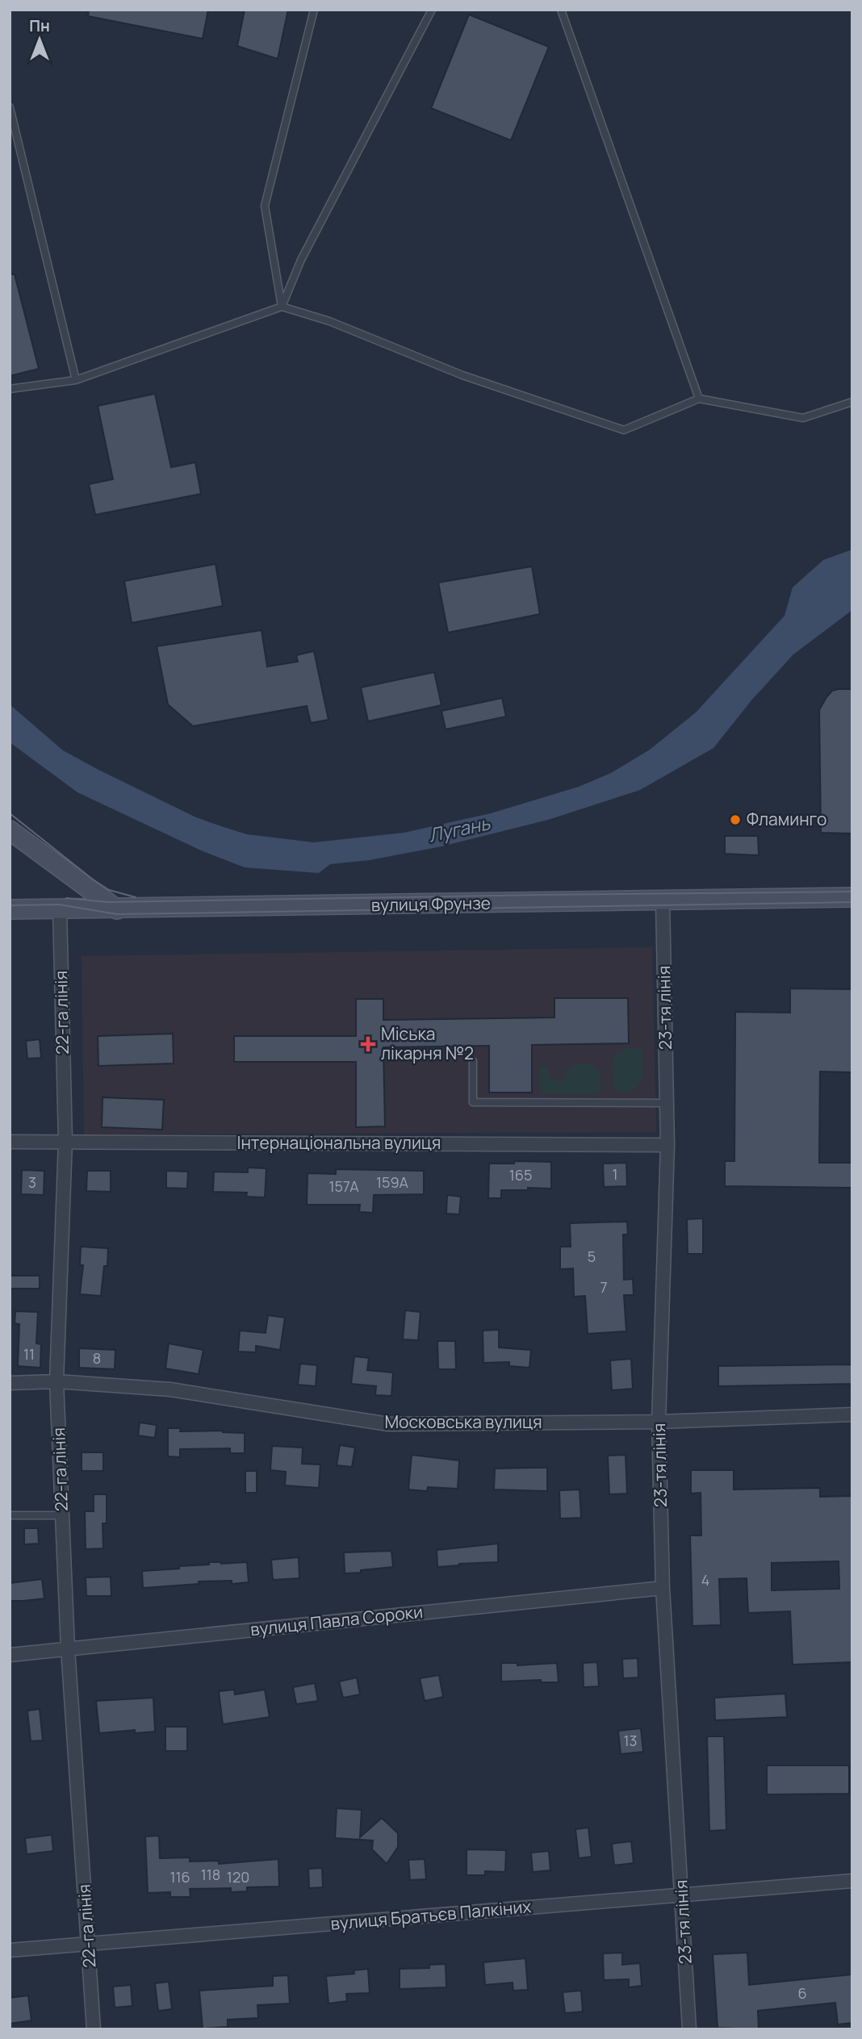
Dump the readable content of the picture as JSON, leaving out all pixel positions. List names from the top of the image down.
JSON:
{
  "streets": {
    "street": [
      "вулиця Фрунзе",
      "23-тя лінія",
      "22-га лінія",
      "Інтернаціональна вулиця",
      "Московська вулиця",
      "вулиця Павла Сороки",
      "вулиця Братьєв Палкіних"
    ]
  },
  "crossings": [
    ["вулиця Фрунзе", "23-тя лінія"],
    ["вулиця Фрунзе", "22-га лінія"],
    ["23-тя лінія", "Інтернаціональна вулиця"],
    ["23-тя лінія", "Московська вулиця"],
    ["23-тя лінія", "вулиця Павла Сороки"],
    ["23-тя лінія", "вулиця Братьєв Палкіних"],
    ["22-га лінія", "Інтернаціональна вулиця"],
    ["22-га лінія", "Московська вулиця"],
    ["22-га лінія", "вулиця Павла Сороки"],
    ["22-га лінія", "вулиця Братьєв Палкіних"]
  ],
  "water": ["Лугань"],
  "places": {
    "other": ["Фламинго"],
    "health": ["Міська лікарня №2"]
  },
  "house_numbers": [
    "1",
    "165",
    "3",
    "159А",
    "157А",
    "5",
    "7",
    "11",
    "8",
    "4",
    "13",
    "118",
    "116",
    "120",
    "6"
  ],
  "north": "top"
}
